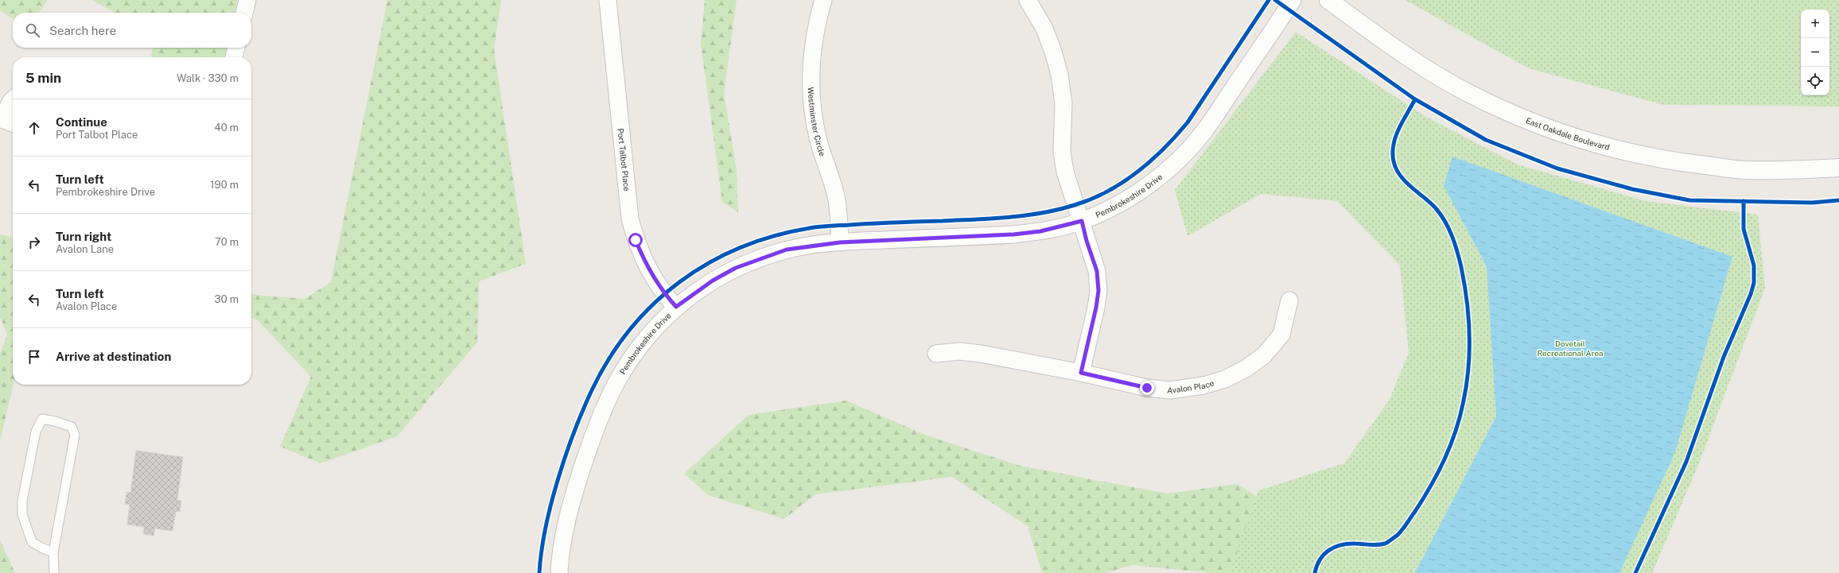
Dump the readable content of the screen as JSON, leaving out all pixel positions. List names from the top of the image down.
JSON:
{
  "streets": {
    "main road": ["East Oakdale Boulevard"],
    "street": [
      "Westminster Circle",
      "Port Talbot Place",
      "Pembrokeshire Drive",
      "Avalon Place"
    ]
  },
  "crossings": [
    ["Westminster Circle", "Pembrokeshire Drive"],
    ["Port Talbot Place", "Pembrokeshire Drive"]
  ],
  "parks": ["Dovetail Recreational Area"],
  "page": {
    "map_buttons": ["+", "−"],
    "search": "Search here",
    "heading": ["5 min", "Walk · 330 m"],
    "list": [
      ["Continue", "Port Talbot Place", "40 m"],
      ["Turn left", "Pembrokeshire Drive", "190 m"],
      ["Turn right", "Avalon Lane", "70 m"],
      ["Turn left", "Avalon Place", "30 m"],
      "Arrive at destination"
    ]
  }
}
